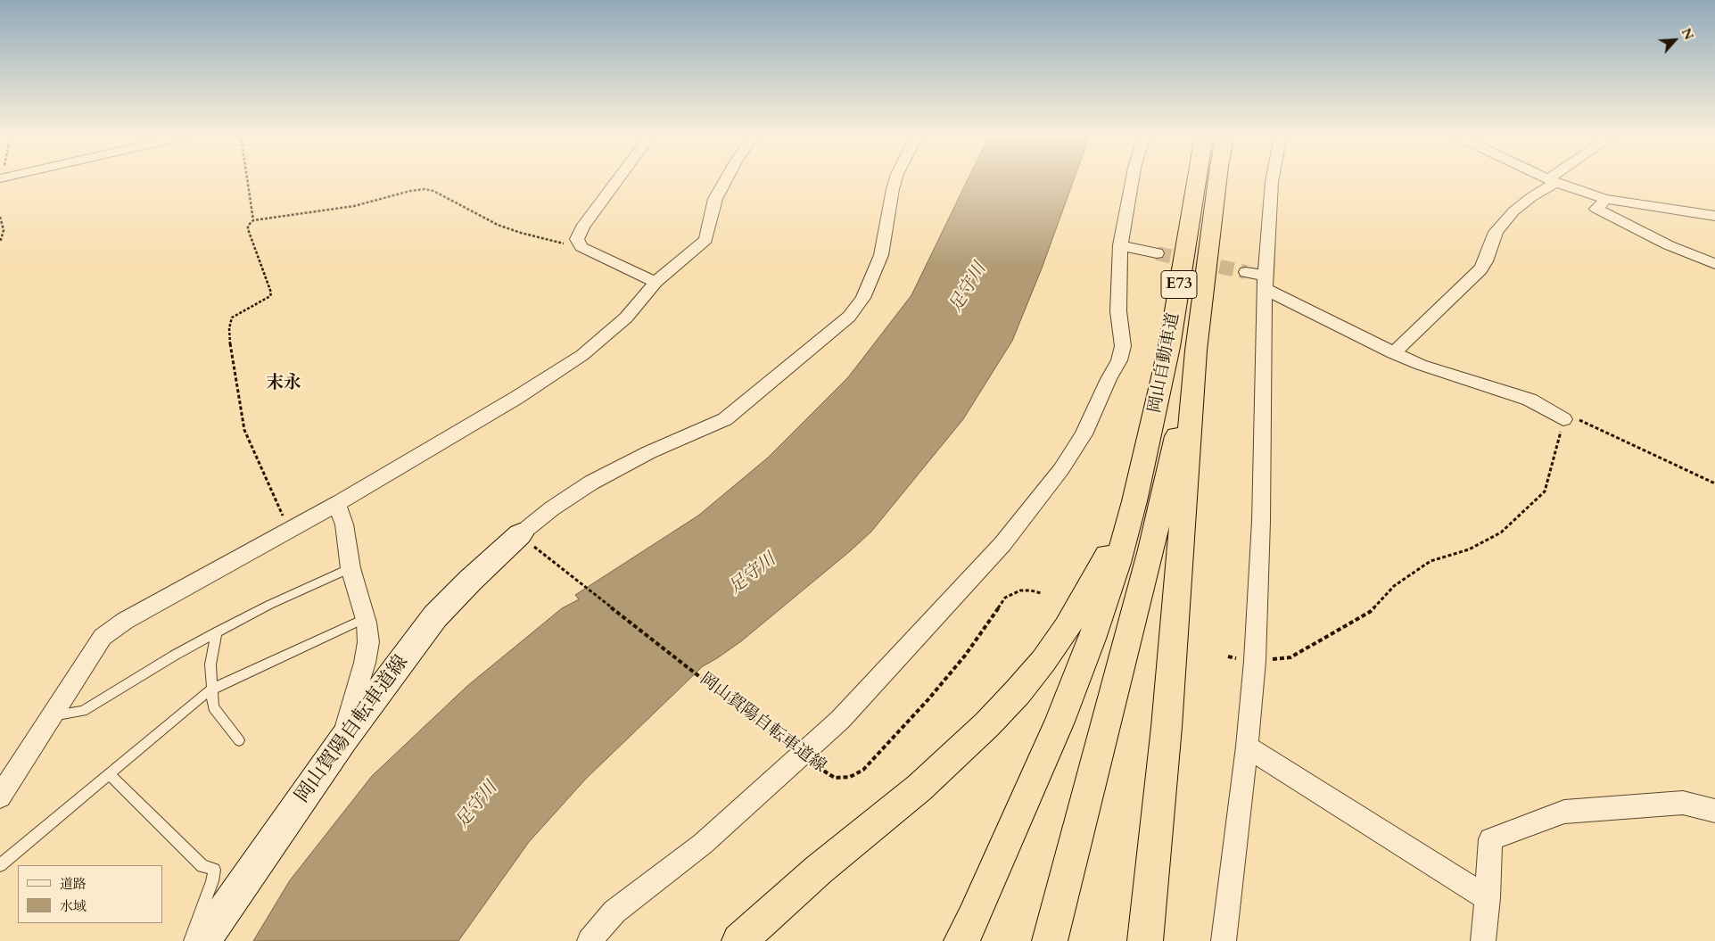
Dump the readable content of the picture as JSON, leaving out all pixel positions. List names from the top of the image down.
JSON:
{
  "streets": {
    "highway": ["E73", "岡山自動車道"],
    "main road": ["岡山賀陽自転車道線"]
  },
  "districts": ["末永"],
  "water": ["足守川"],
  "legend": ["道路", "水域"],
  "north": "top right"
}
